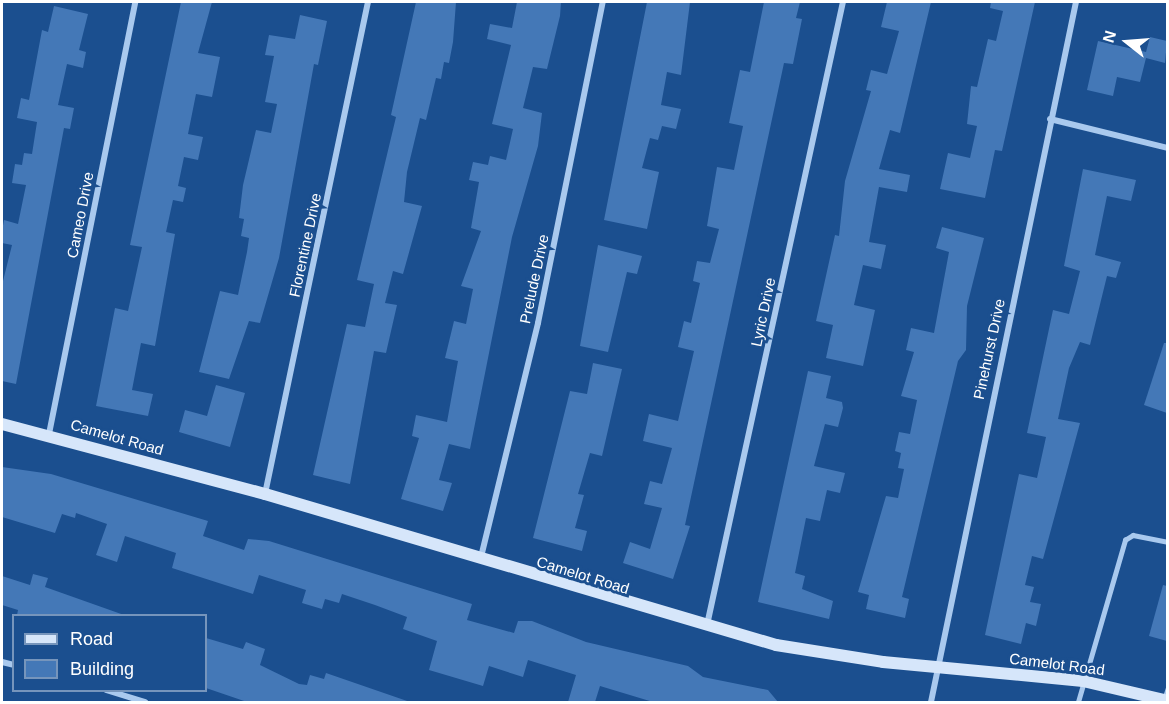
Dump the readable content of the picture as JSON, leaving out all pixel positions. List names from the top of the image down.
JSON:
{
  "streets": {
    "street": [
      "Cameo Drive",
      "Florentine Drive",
      "Prelude Drive",
      "Lyric Drive",
      "Pinehurst Drive",
      "Camelot Road"
    ]
  },
  "crossings": [
    ["Cameo Drive", "Camelot Road"],
    ["Florentine Drive", "Camelot Road"],
    ["Prelude Drive", "Camelot Road"],
    ["Lyric Drive", "Camelot Road"],
    ["Pinehurst Drive", "Camelot Road"]
  ],
  "legend": ["Road", "Building"],
  "north": "left"
}
